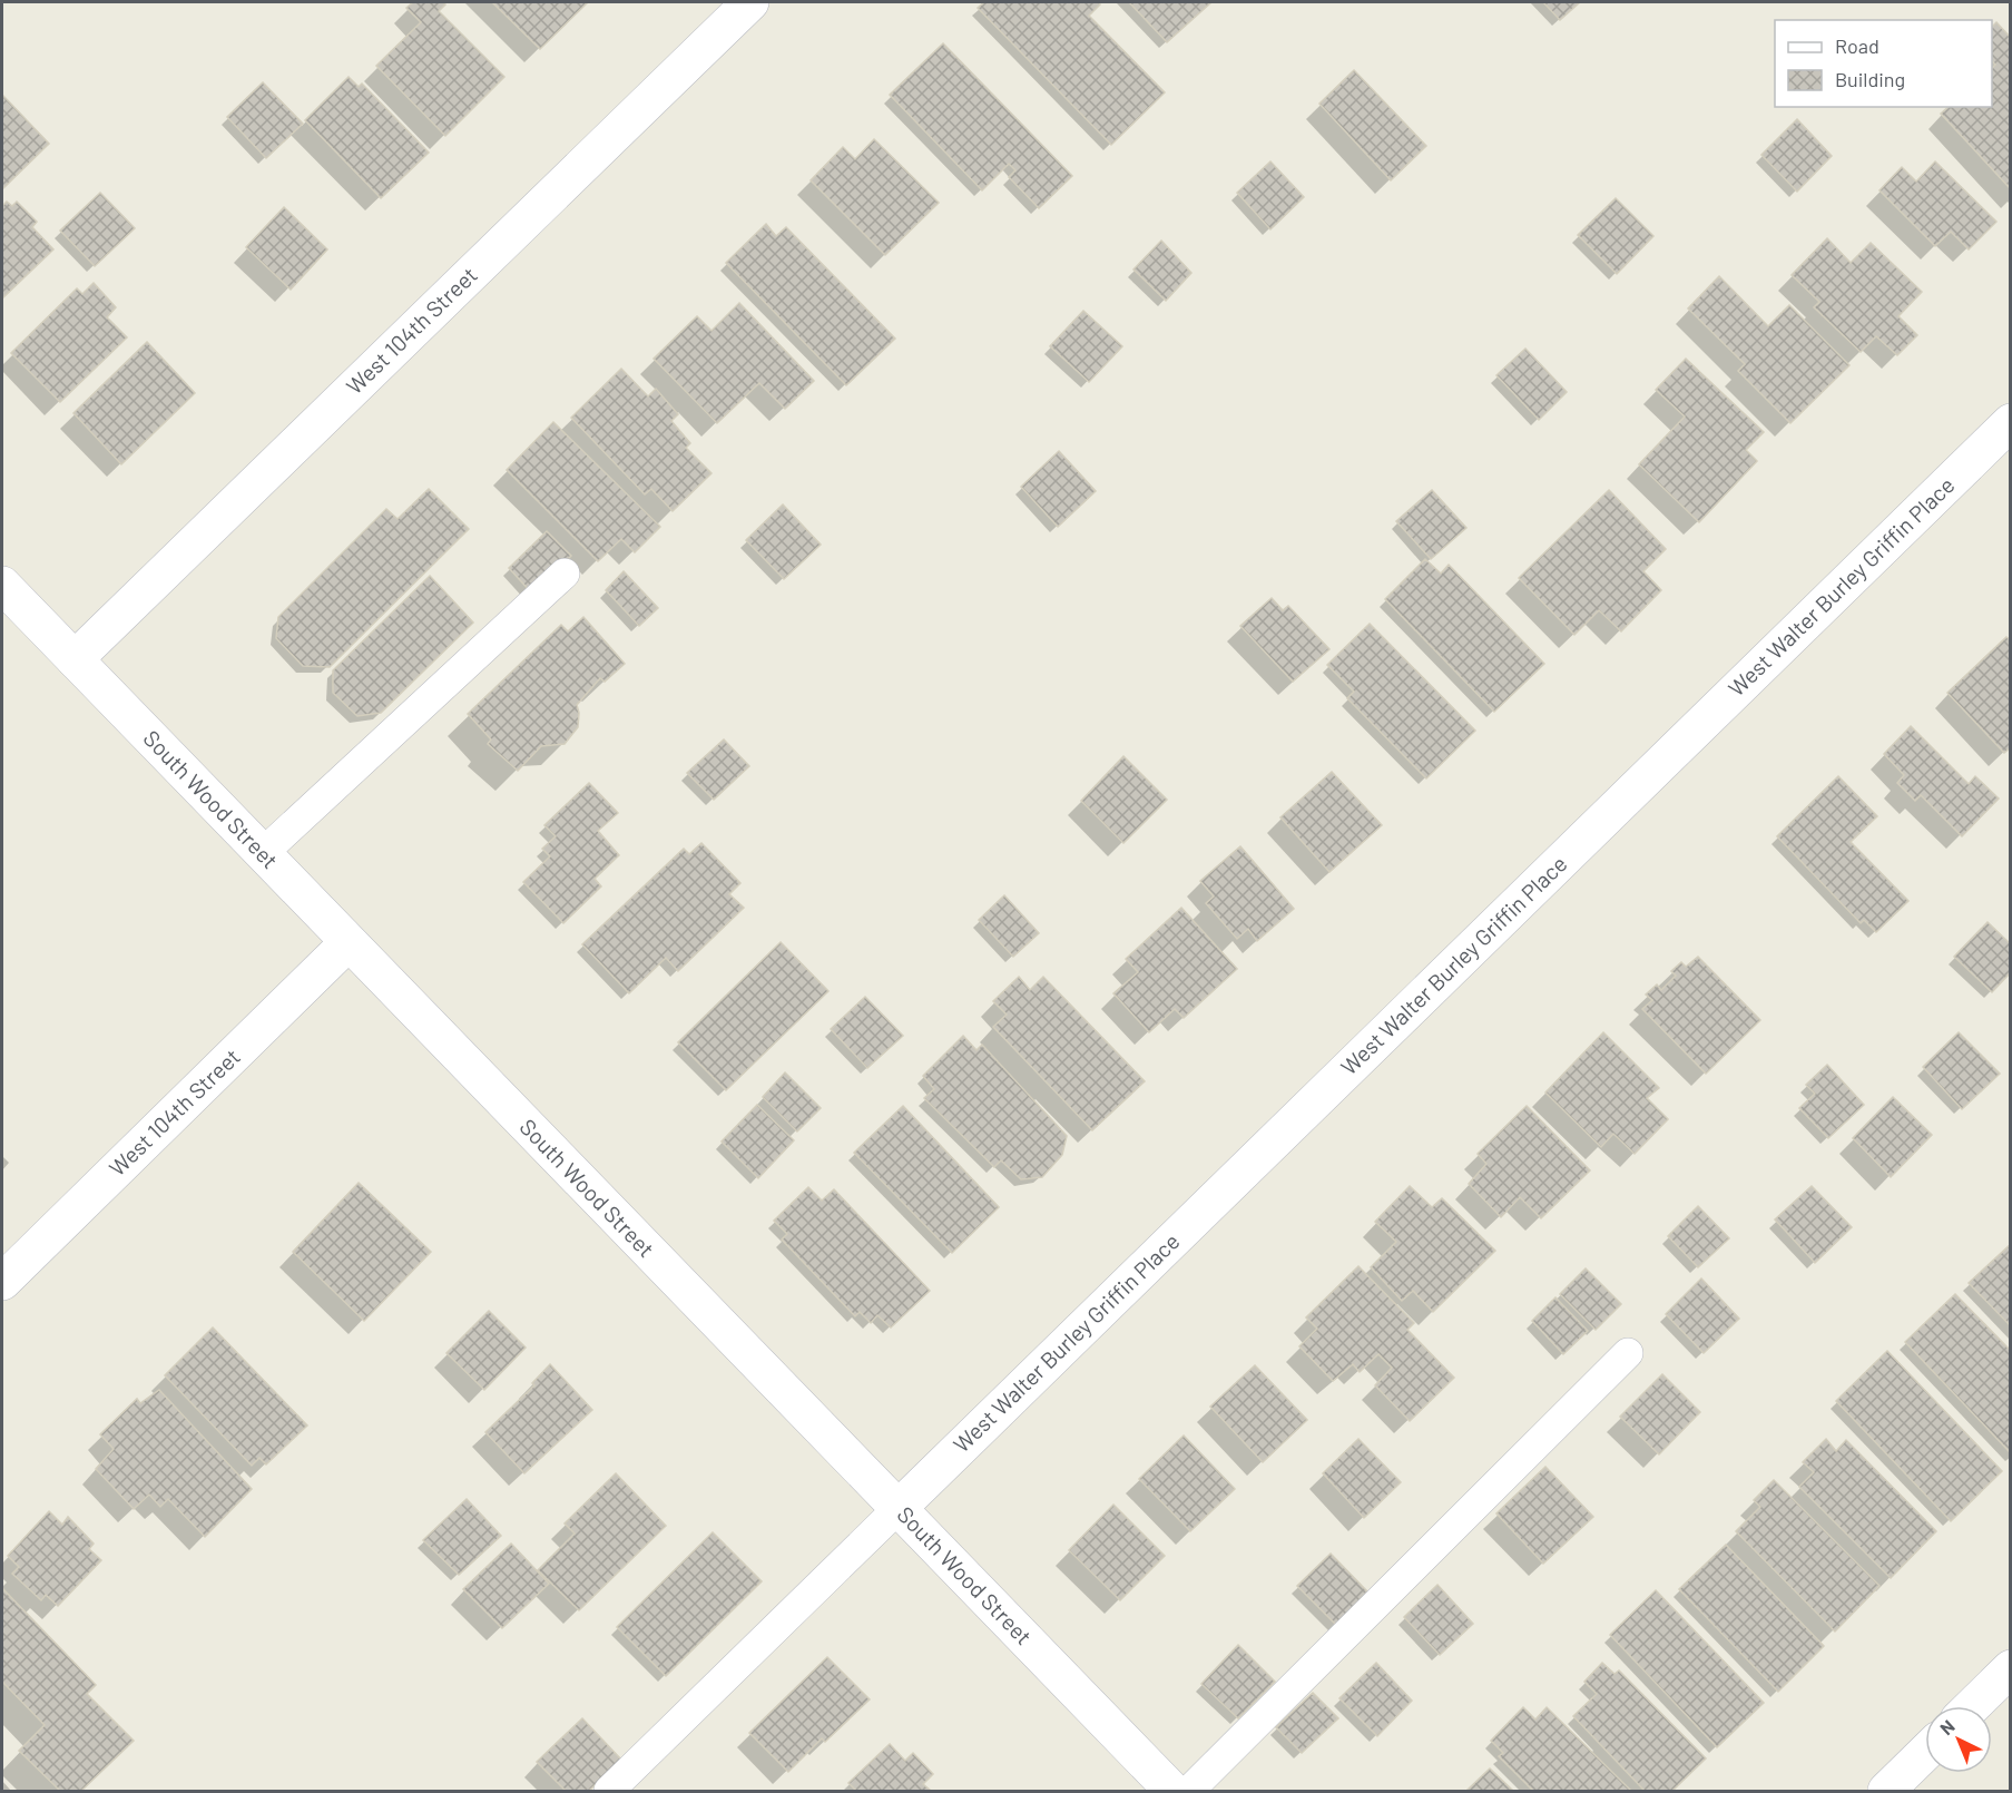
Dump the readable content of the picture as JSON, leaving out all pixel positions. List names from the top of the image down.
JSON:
{
  "streets": {
    "street": ["West 104th Street", "West Walter Burley Griffin Place", "South Wood Street"]
  },
  "crossings": [
    ["West 104th Street", "South Wood Street"],
    ["West Walter Burley Griffin Place", "South Wood Street"]
  ],
  "legend": ["Road", "Building"],
  "north": "top left"
}
